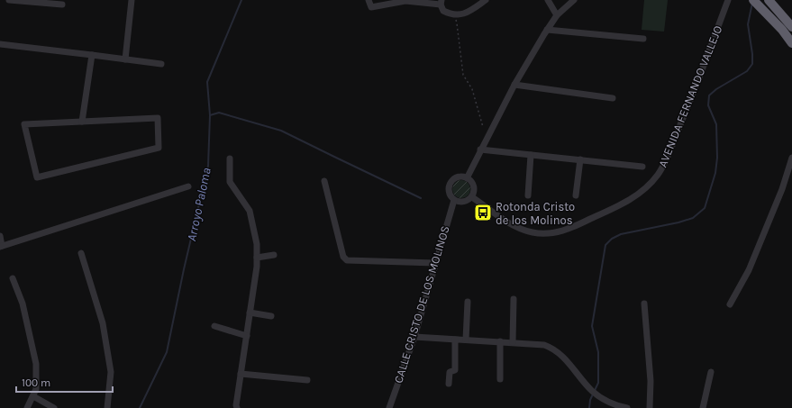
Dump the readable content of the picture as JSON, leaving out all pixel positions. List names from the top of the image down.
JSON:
{
  "streets": {
    "street": ["AVENIDA FERNANDO VALLEJO", "CALLE CRISTO DE LOS MOLINOS"]
  },
  "crossings": [
    ["AVENIDA FERNANDO VALLEJO", "CALLE CRISTO DE LOS MOLINOS"]
  ],
  "water": ["Arroyo Paloma"],
  "places": {
    "bus stop": ["Rotonda Cristo de los Molinos"]
  },
  "scale_bar": "100 m"
}
